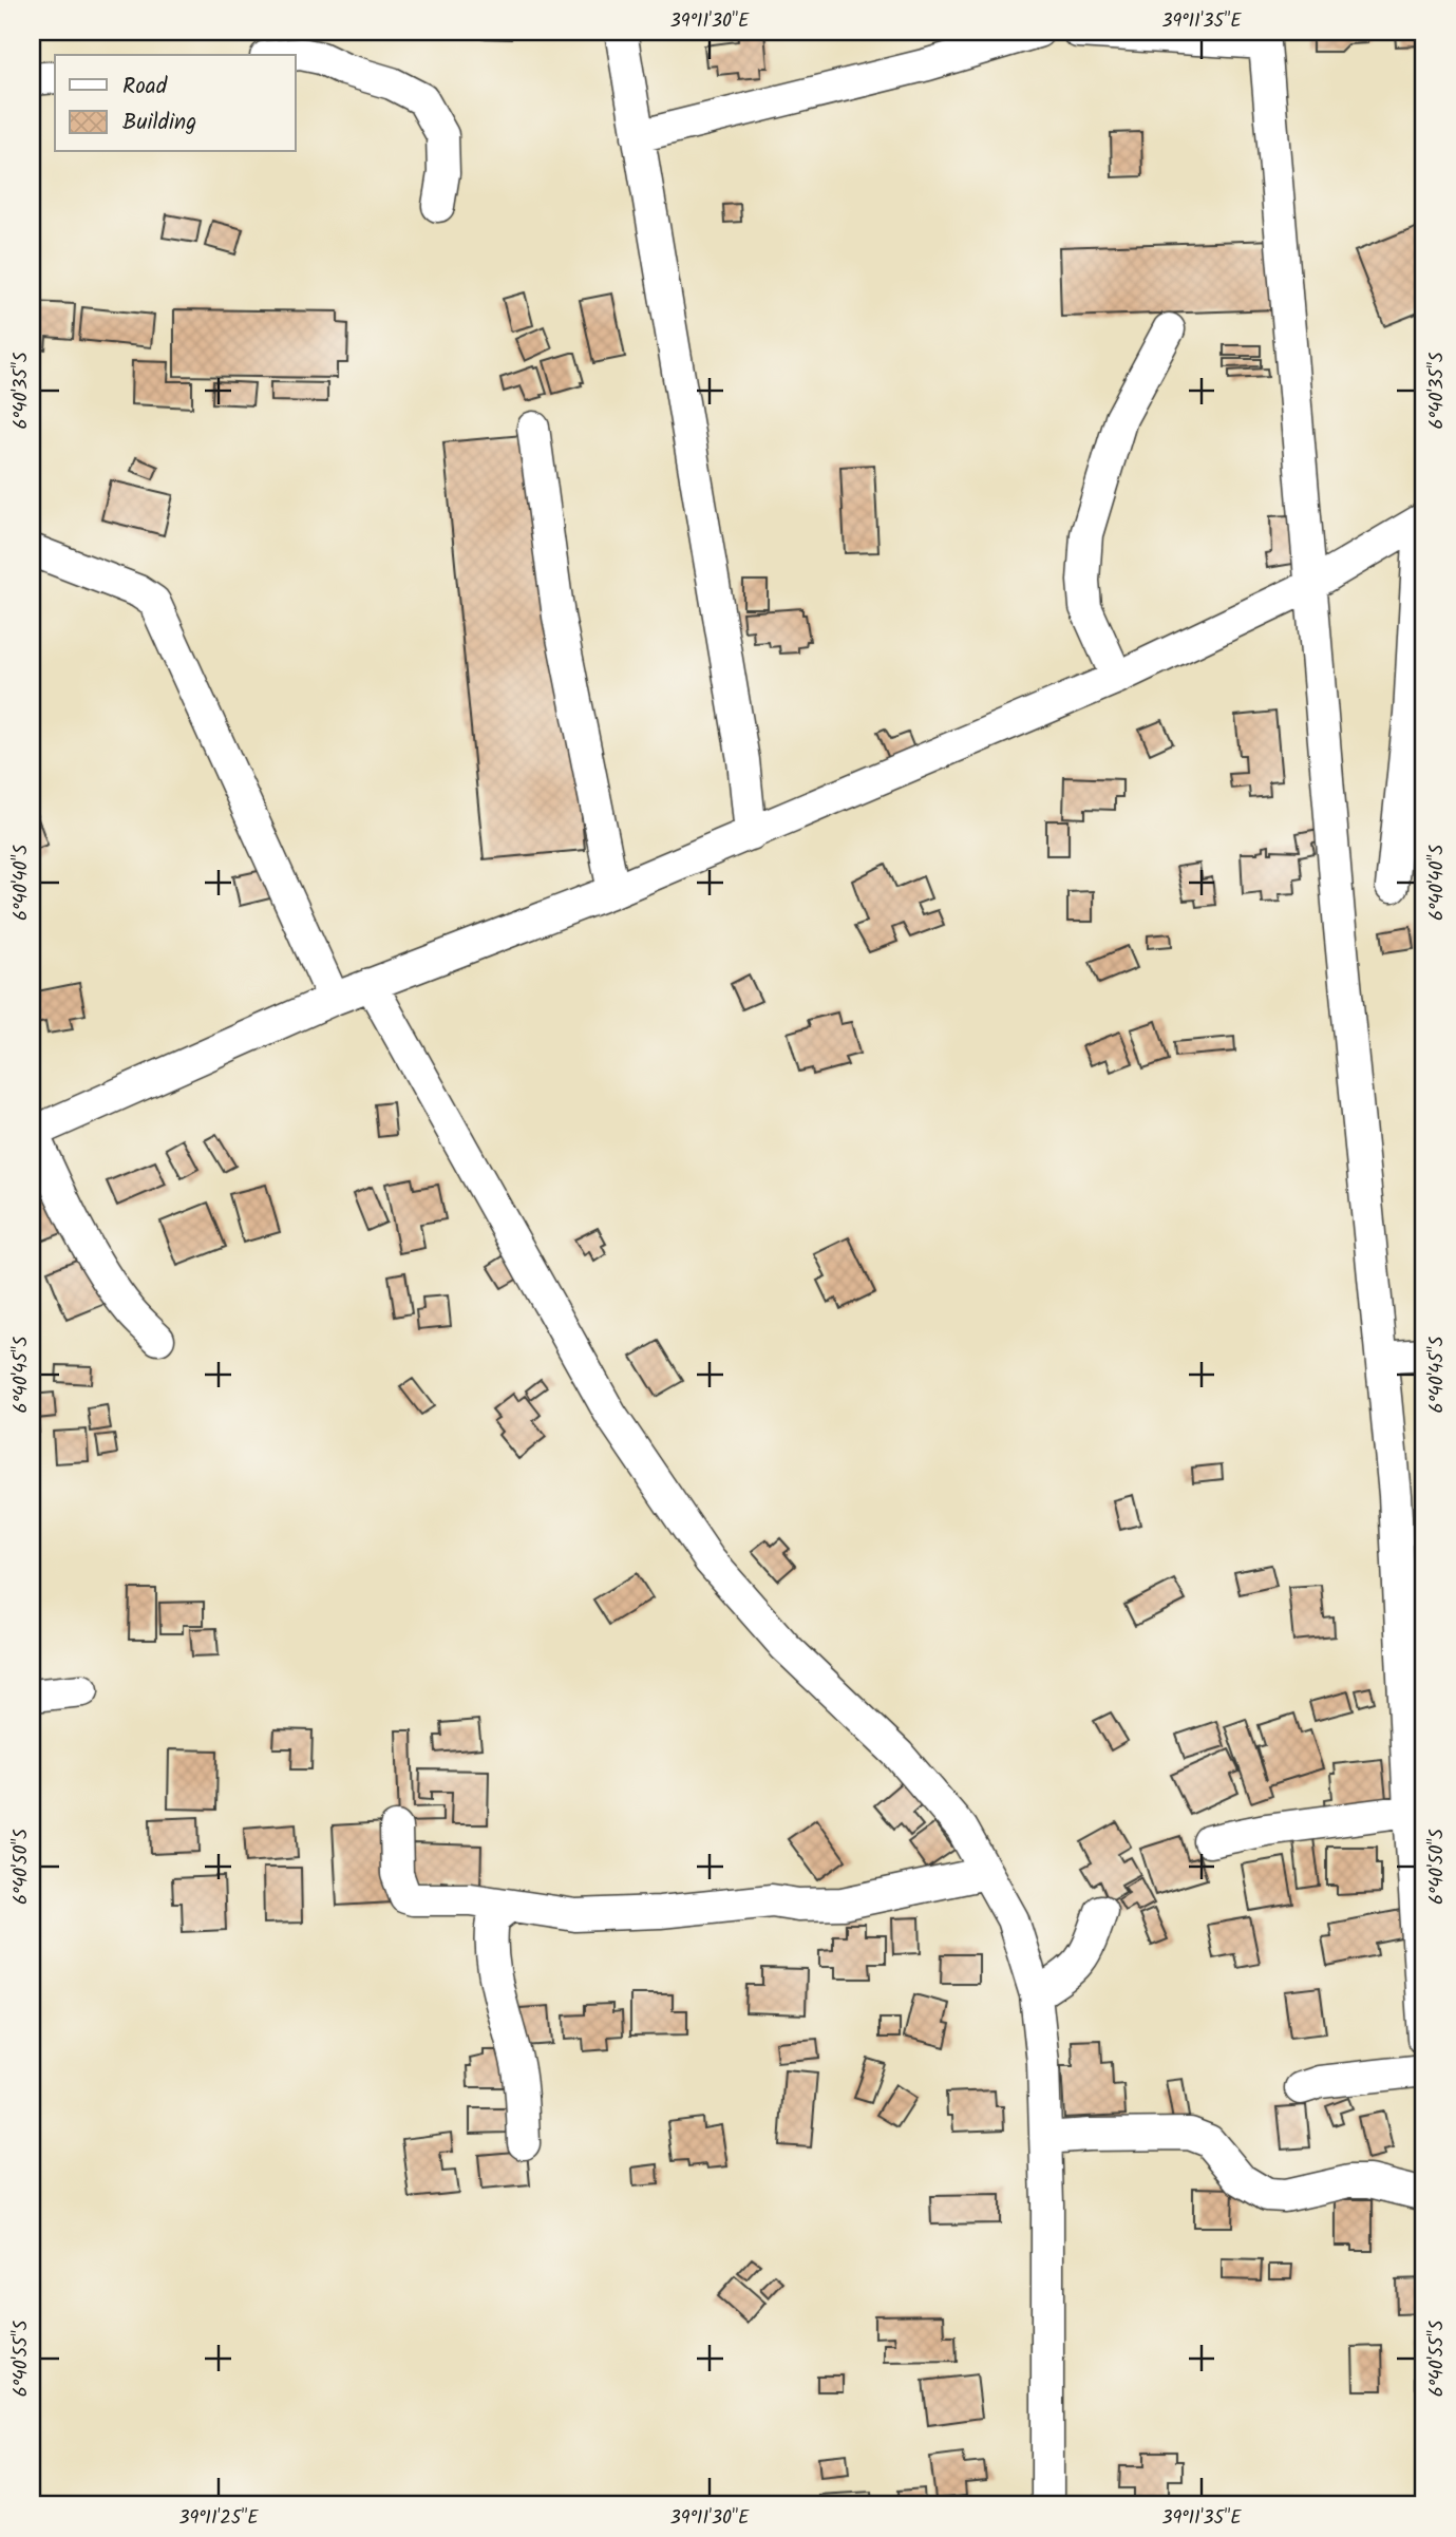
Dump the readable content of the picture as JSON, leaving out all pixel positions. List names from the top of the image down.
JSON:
{
  "legend": ["Road", "Building"],
  "coordinates": [
    "39°11'30\"E",
    "39°11'35\"E",
    "6°40'35\"S",
    "6°40'40\"S",
    "6°40'45\"S",
    "6°40'50\"S",
    "6°40'55\"S",
    "39°11'25\"E"
  ]
}
